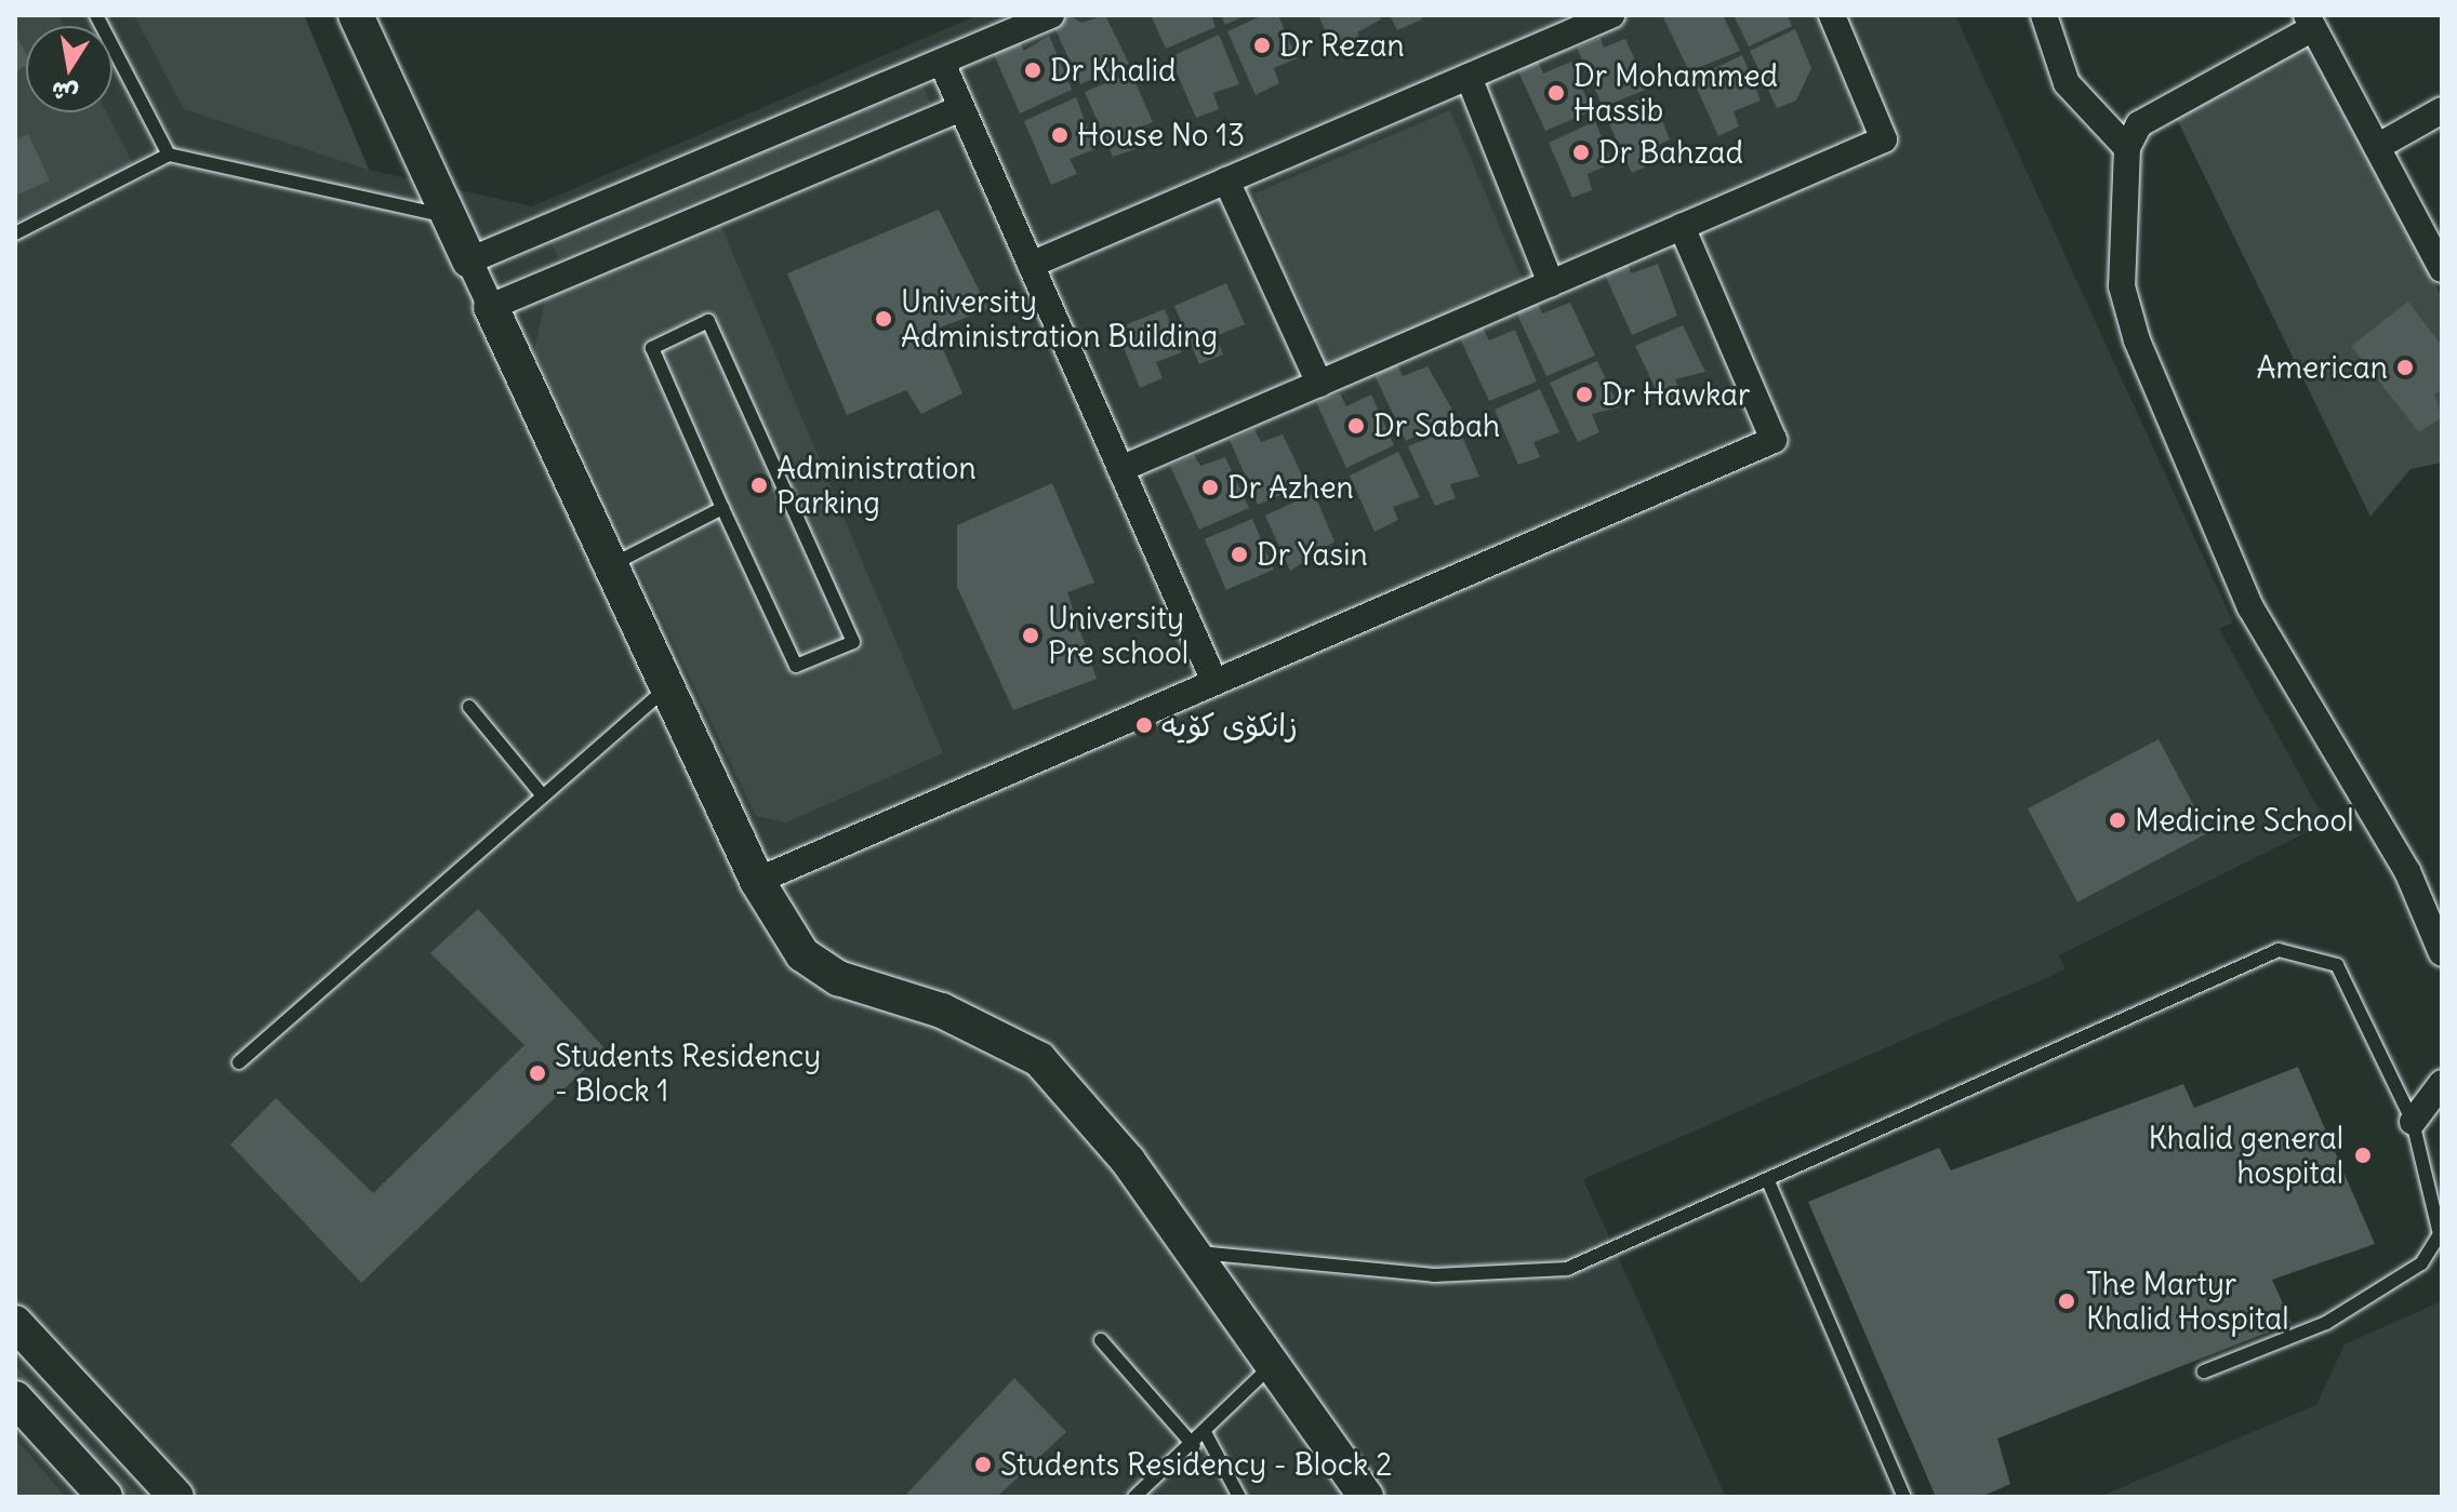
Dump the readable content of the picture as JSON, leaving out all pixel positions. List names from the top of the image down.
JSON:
{
  "places": [
    "Dr Rezan",
    "Dr Khalid",
    "Dr Mohammed Hassib",
    "House No 13",
    "Dr Bahzad",
    "University Administration Building",
    "American",
    "Dr Hawkar",
    "Dr Sabah",
    "Administration Parking",
    "Dr Azhen",
    "Dr Yasin",
    "University Pre school",
    "زانکۆی کۆیە",
    "Medicine School",
    "Students Residency - Block 1",
    "Khalid general hospital",
    "The Martyr Khalid Hospital",
    "Students Residency - Block 2"
  ],
  "north": "bottom"
}
